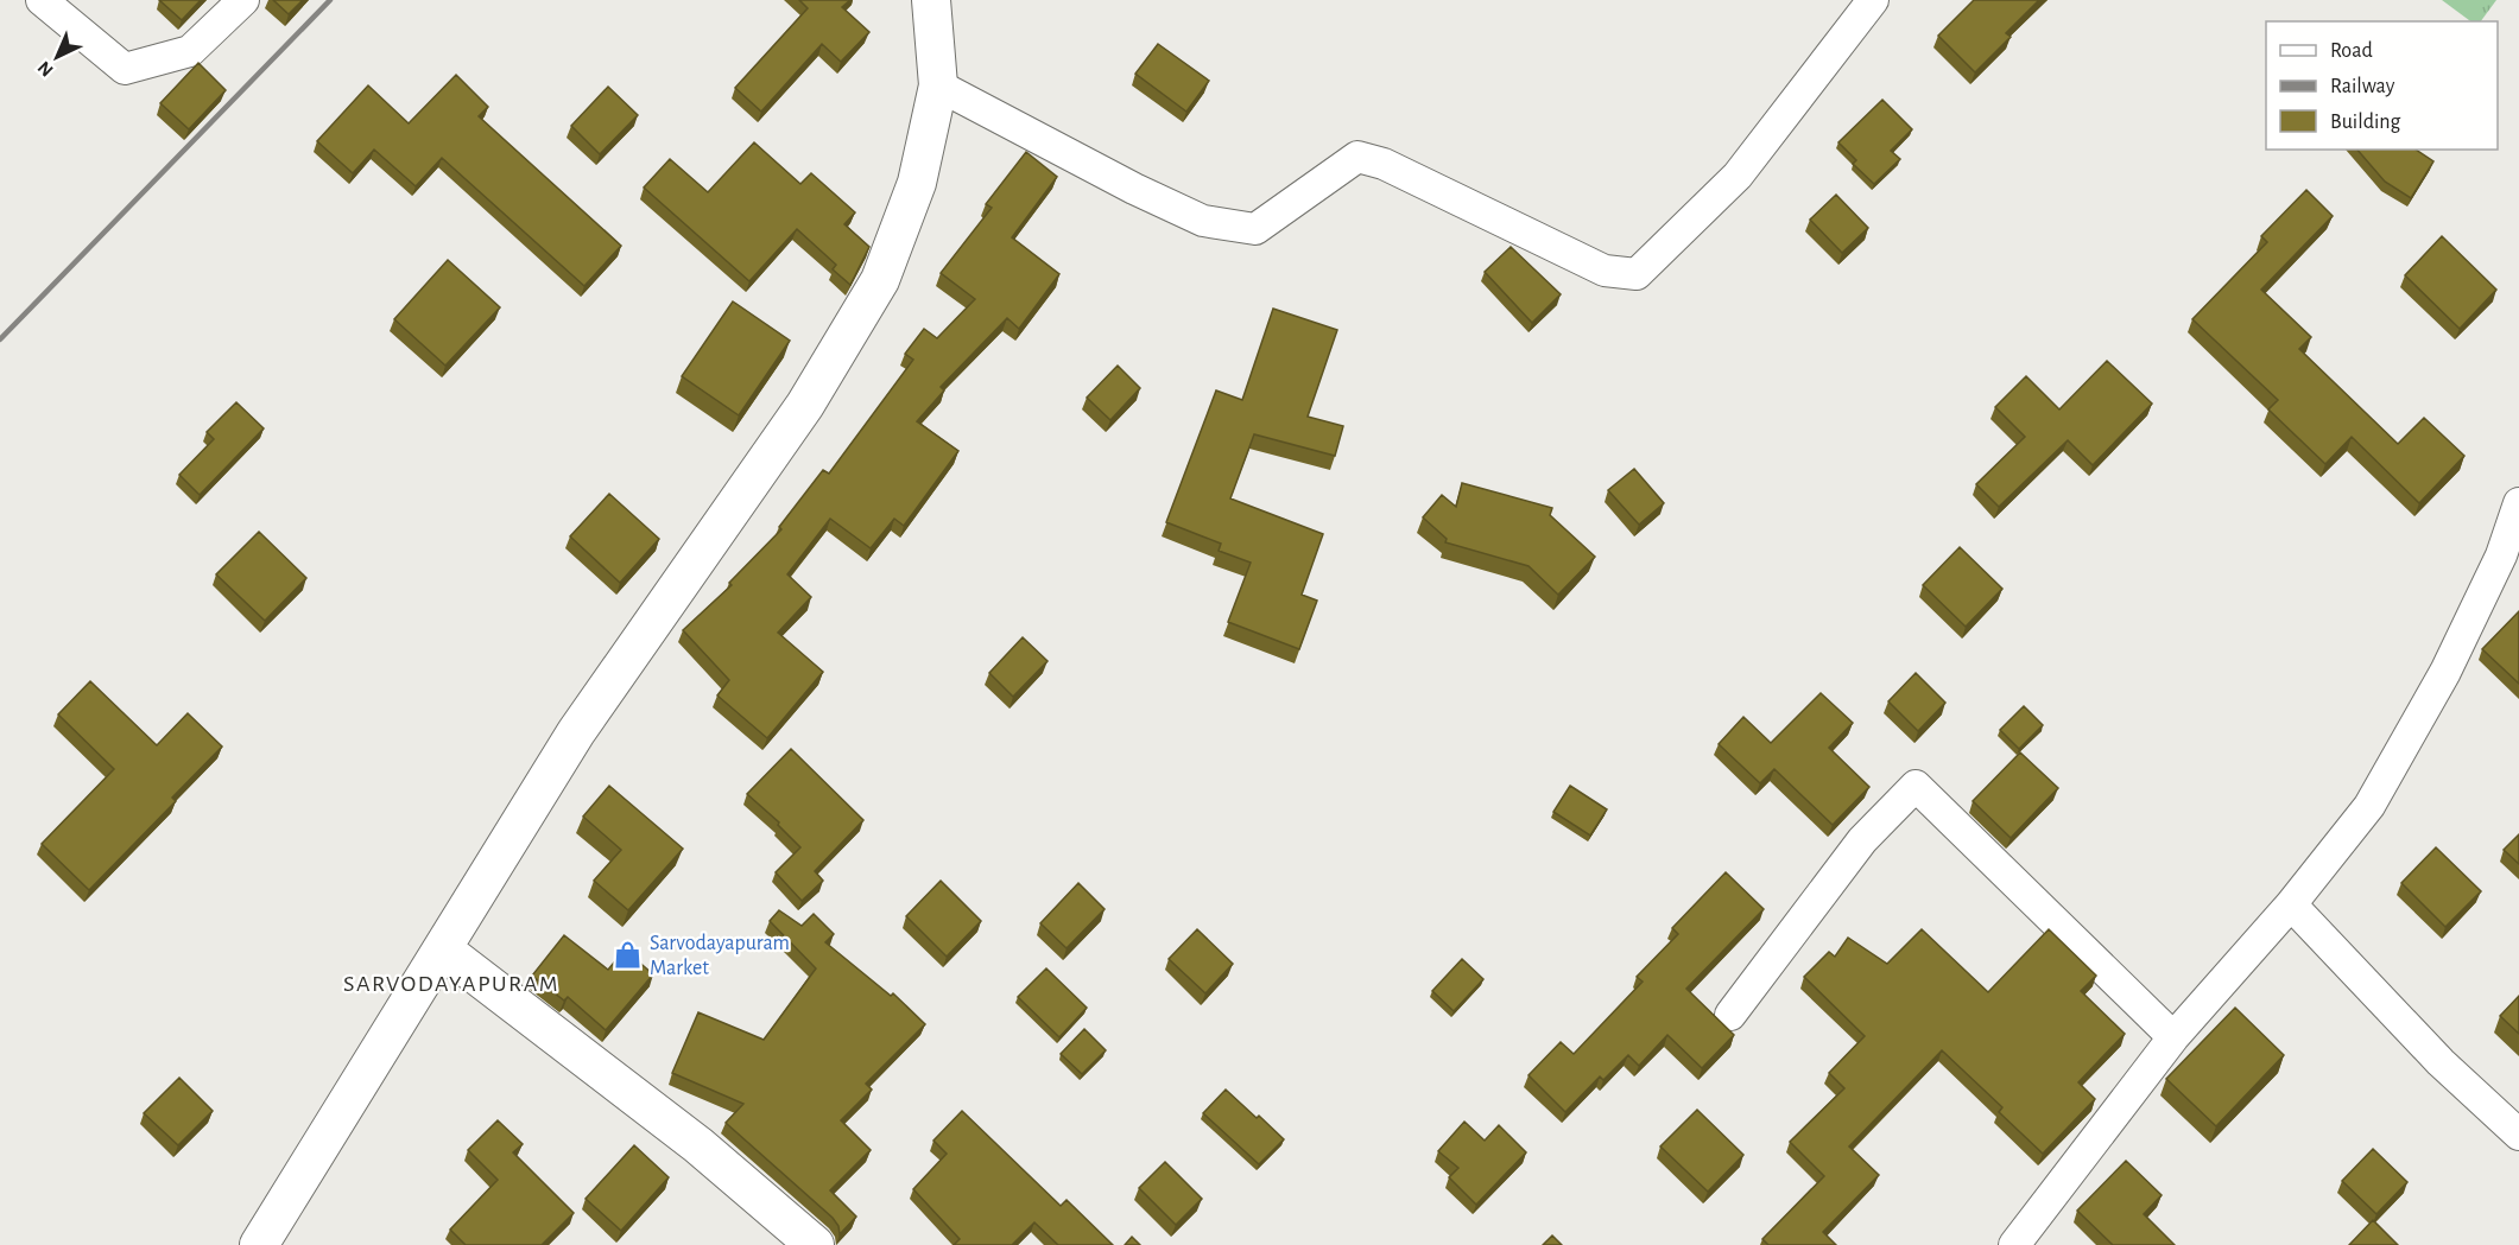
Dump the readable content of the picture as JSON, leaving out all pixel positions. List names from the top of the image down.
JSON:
{
  "districts": ["SARVODAYAPURAM"],
  "places": {
    "shop": ["Sarvodayapuram Market"]
  },
  "legend": ["Road", "Railway", "Building"],
  "north": "bottom left"
}
